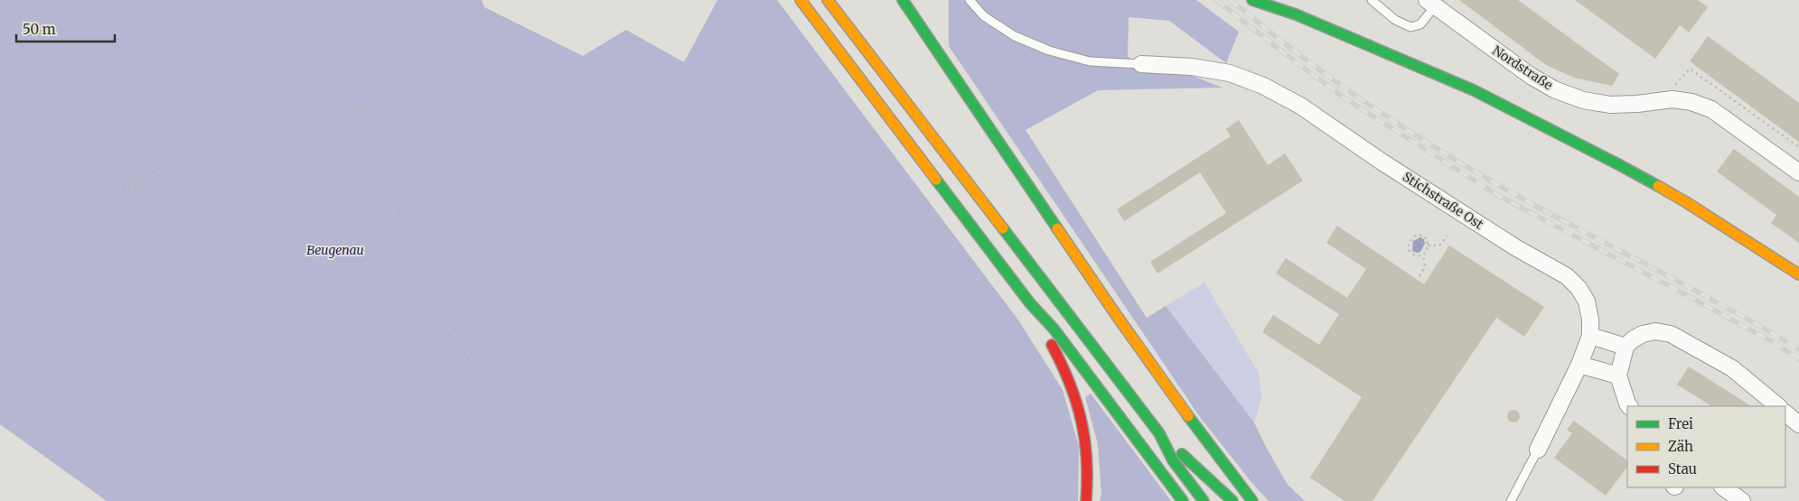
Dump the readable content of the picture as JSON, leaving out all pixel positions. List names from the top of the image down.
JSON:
{
  "streets": {
    "street": ["Nordstraße", "Stichstraße Ost"]
  },
  "parks": ["Beugenau"],
  "legend": ["Frei", "Zäh", "Stau"],
  "scale_bar": "50 m"
}
